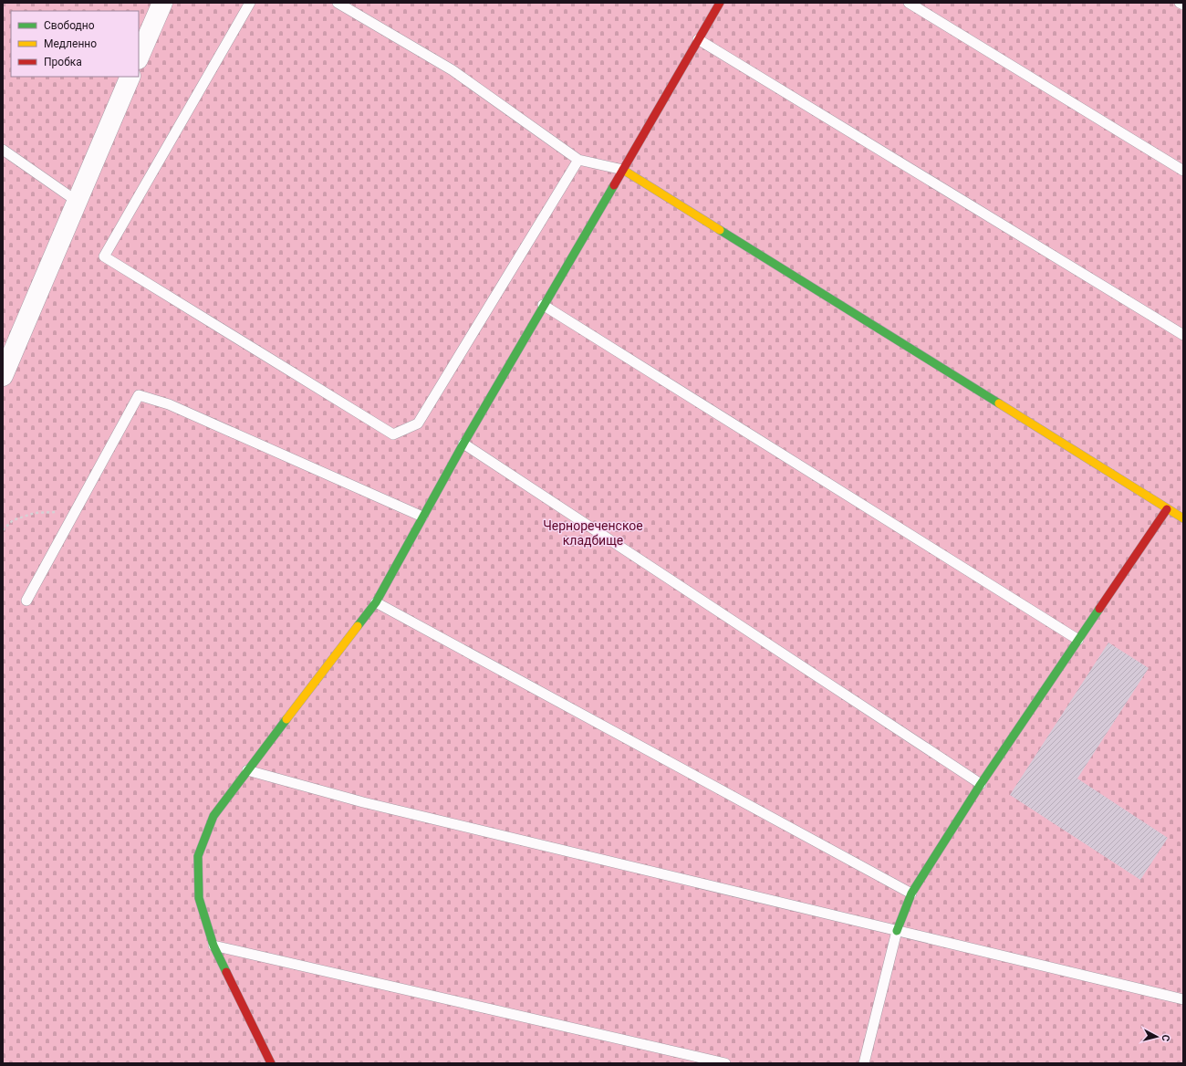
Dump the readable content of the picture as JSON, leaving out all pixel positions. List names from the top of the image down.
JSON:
{
  "parks": ["Чернореченское кладбище"],
  "legend": ["Свободно", "Медленно", "Пробка"],
  "north": "right"
}
